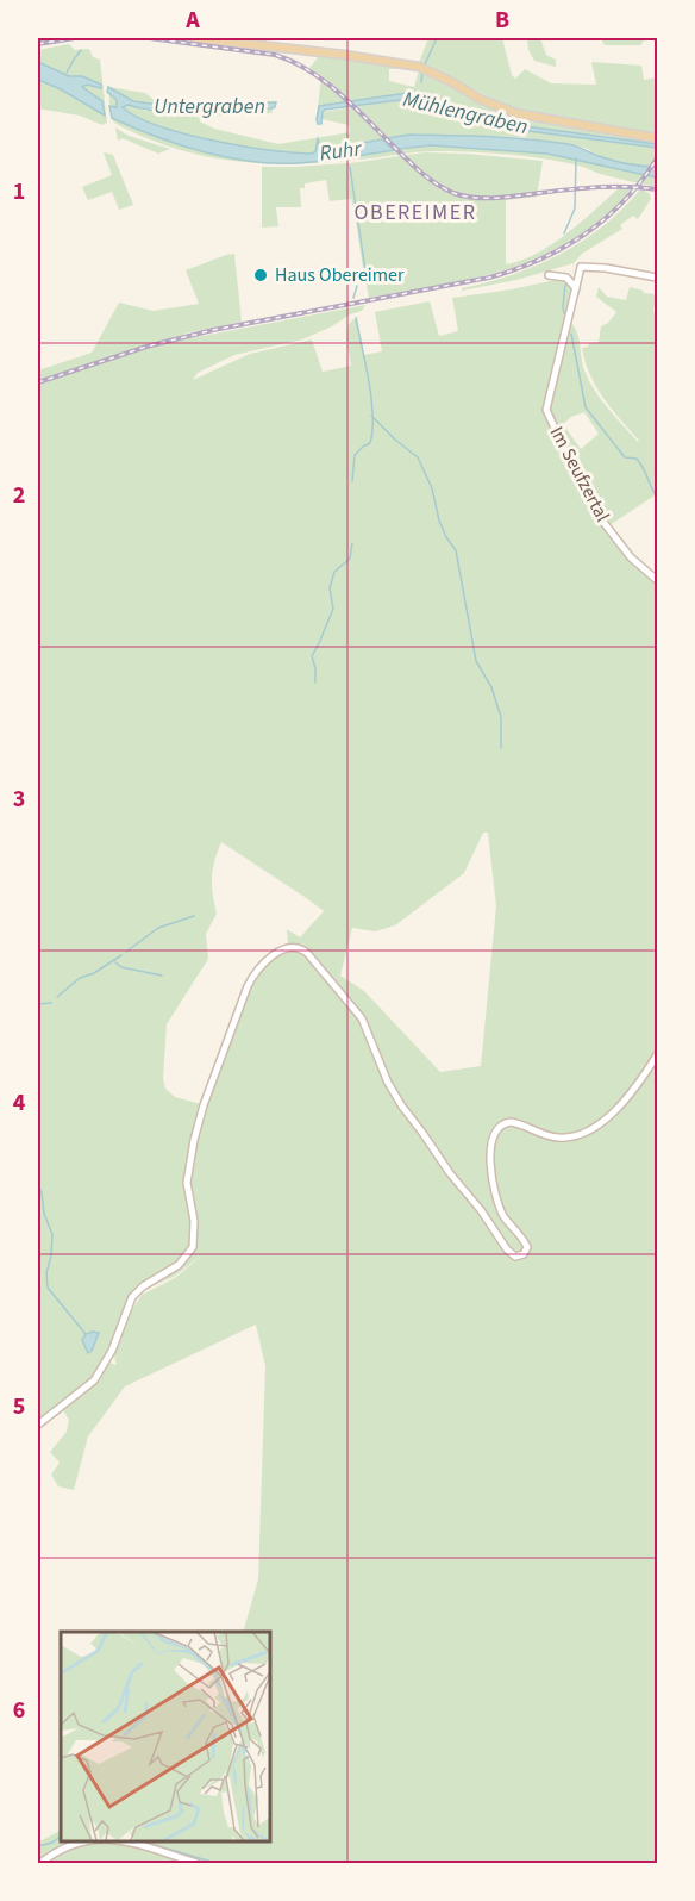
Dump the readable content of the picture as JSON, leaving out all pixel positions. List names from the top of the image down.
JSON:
{
  "streets": {
    "street": ["Im Seufzertal"]
  },
  "districts": ["OBEREIMER"],
  "water": ["Untergraben", "Mühlengraben", "Ruhr"],
  "places": ["Haus Obereimer"],
  "grid": {
    "columns": ["A", "B"],
    "rows": [
      "1",
      "2",
      "3",
      "4",
      "5",
      "6"
    ]
  }
}
